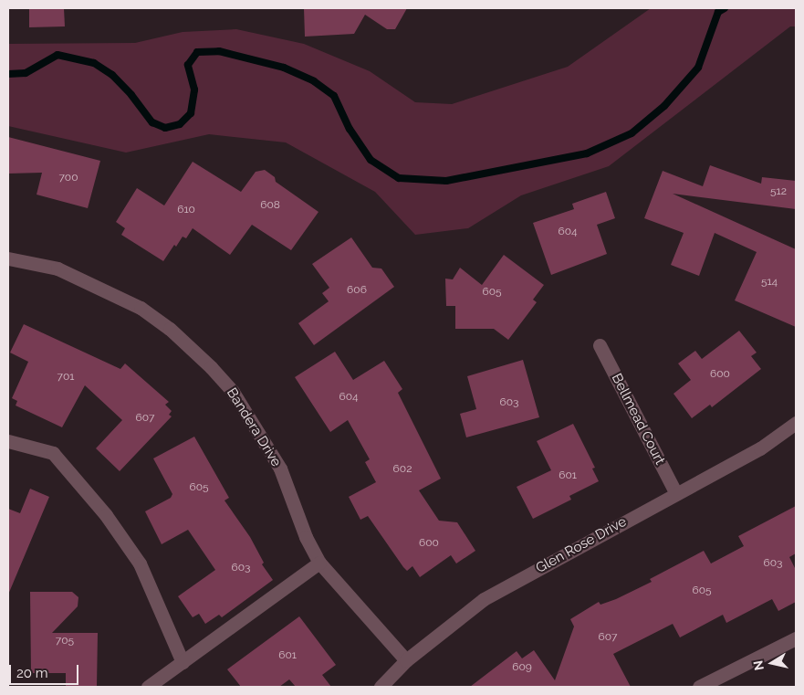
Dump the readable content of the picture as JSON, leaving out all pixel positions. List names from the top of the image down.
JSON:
{
  "streets": {
    "street": ["Bellmead Court", "Bandera Drive", "Glen Rose Drive"]
  },
  "crossings": [
    ["Bellmead Court", "Glen Rose Drive"],
    ["Bandera Drive", "Glen Rose Drive"]
  ],
  "house_numbers": [
    "700",
    "512",
    "608",
    "610",
    "604",
    "514",
    "606",
    "605",
    "600",
    "701",
    "604",
    "603",
    "607",
    "602",
    "601",
    "605",
    "600",
    "603",
    "603",
    "605",
    "607",
    "705",
    "601",
    "609"
  ],
  "scale_bar": "20 m",
  "north": "left"
}
